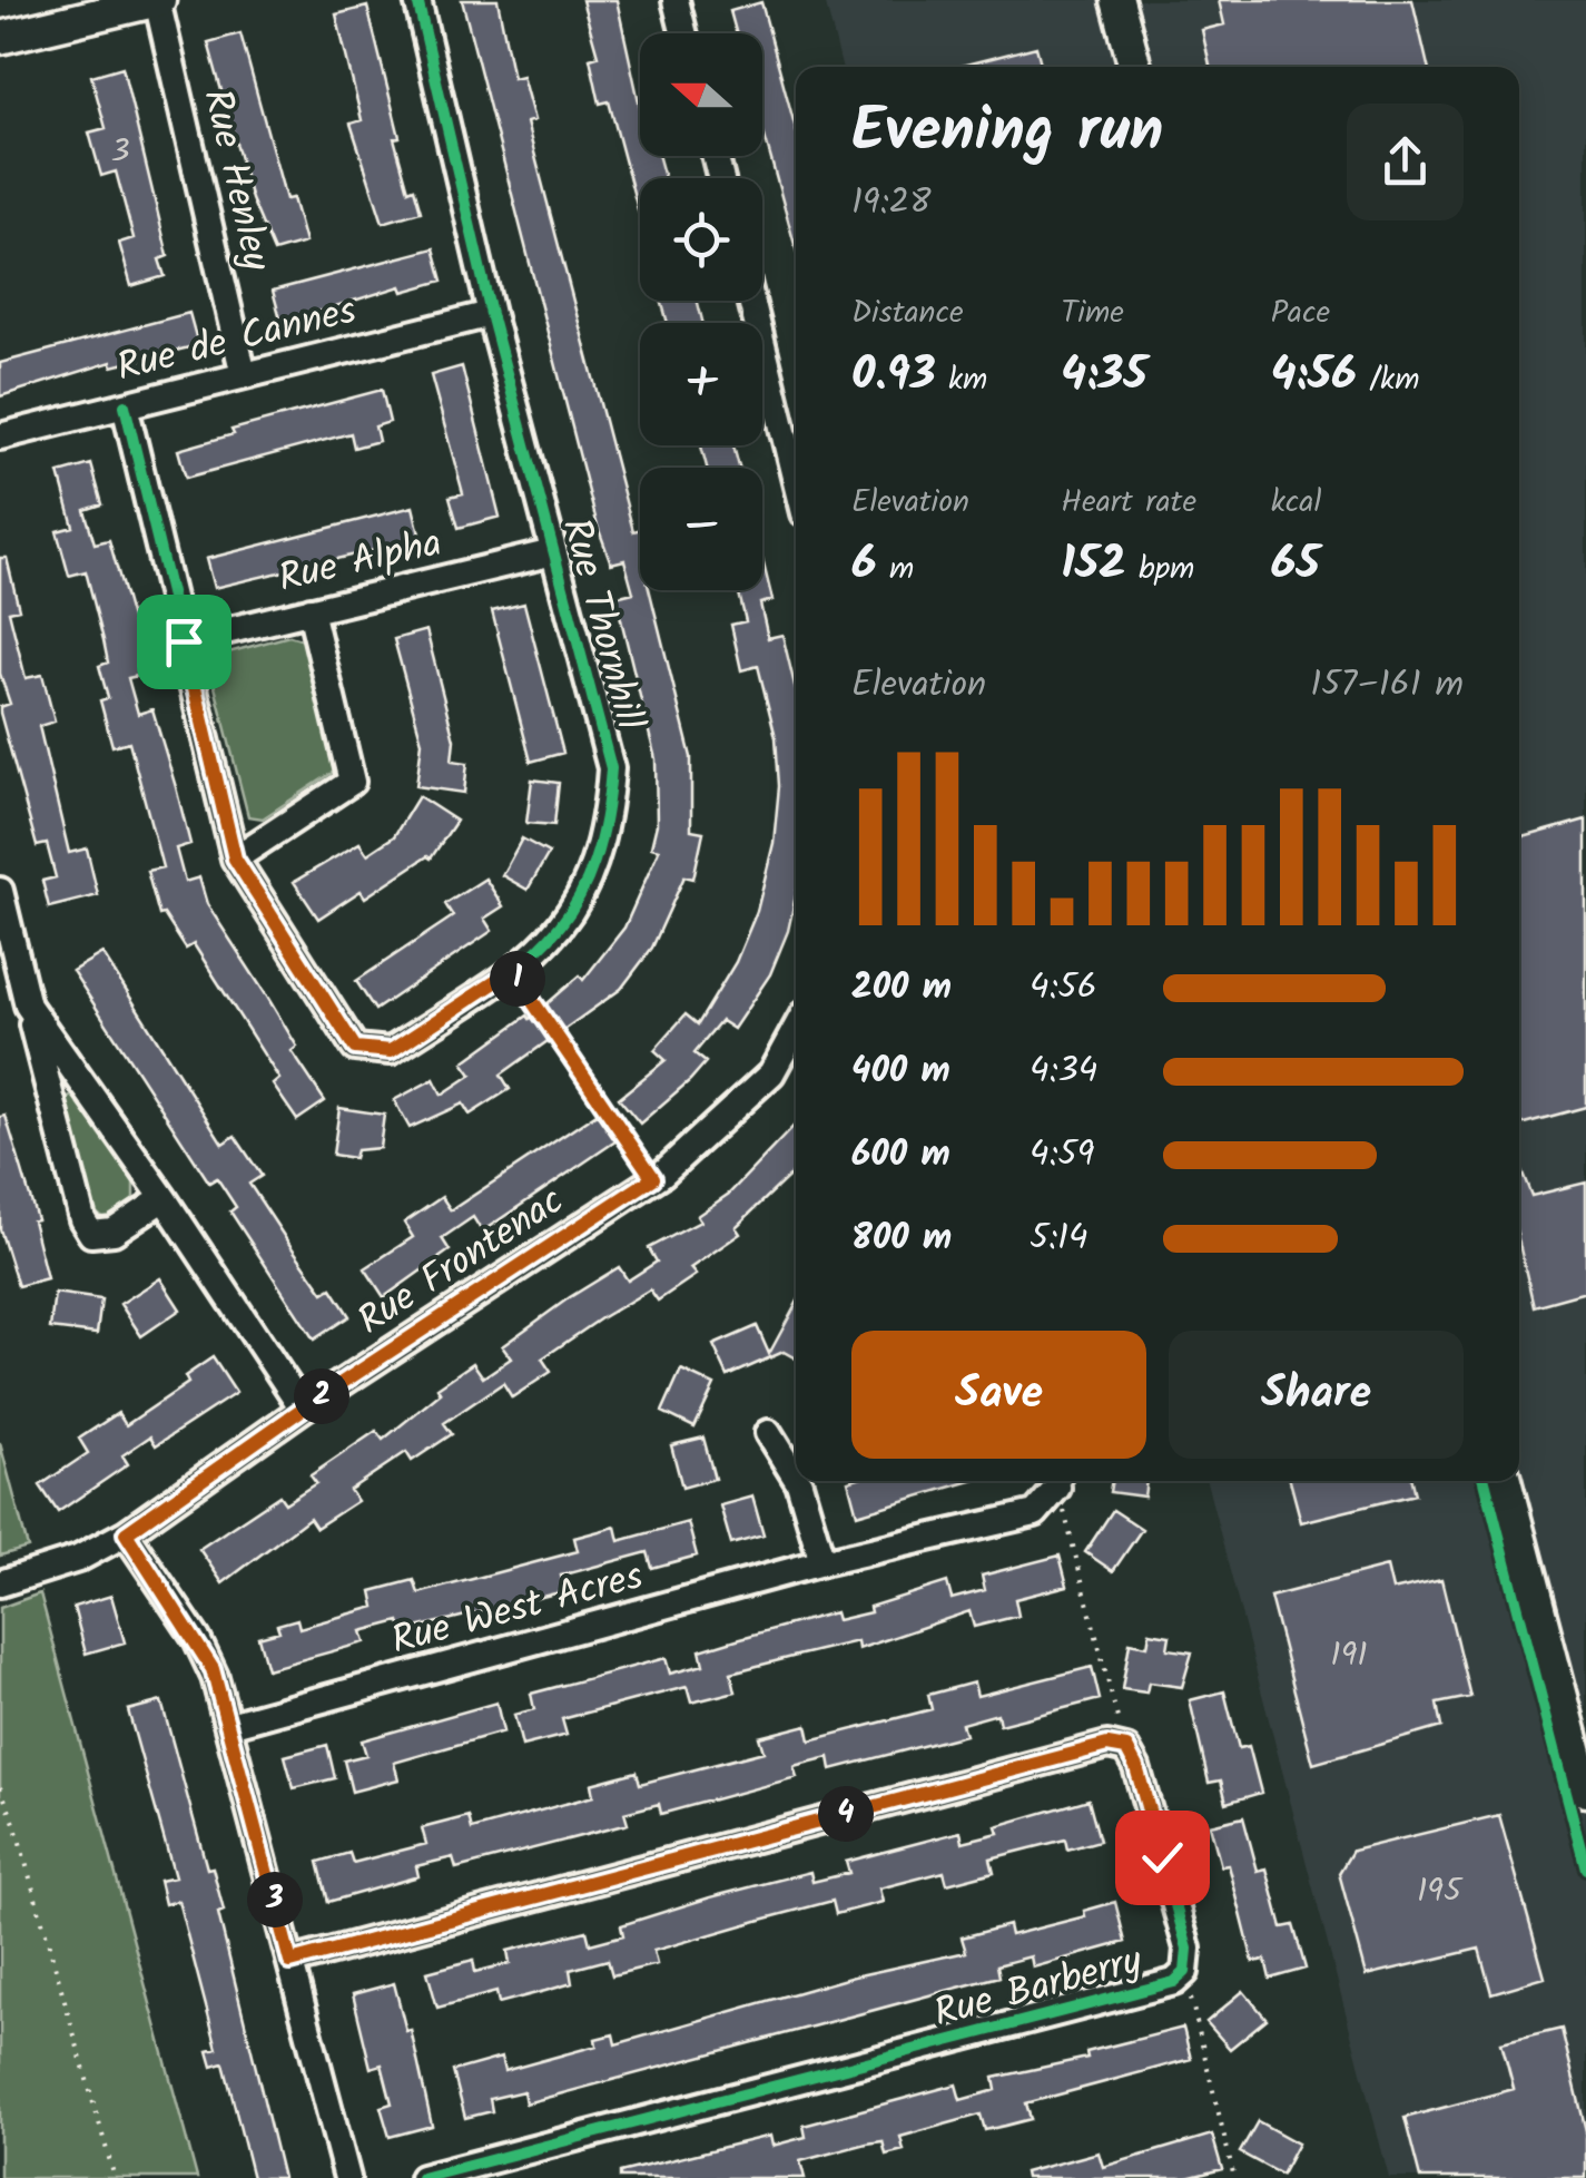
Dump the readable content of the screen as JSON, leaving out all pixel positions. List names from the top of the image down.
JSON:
{
  "streets": {
    "street": [
      "Rue Henley",
      "Rue de Cannes",
      "Rue Alpha",
      "Rue Thornhill",
      "Rue Frontenac",
      "Rue West Acres",
      "Rue Barberry"
    ]
  },
  "crossings": [
    ["Rue Henley", "Rue de Cannes"],
    ["Rue de Cannes", "Rue Thornhill"],
    ["Rue Alpha", "Rue Thornhill"]
  ],
  "house_numbers": ["3", "191", "195"],
  "north": "left",
  "page": {
    "map_buttons": ["+", "−"],
    "heading": ["Evening run", "19:28"],
    "stats": [
      ["Distance", "0.93 km"],
      ["Time", "4:35"],
      ["Pace", "4:56 /km"],
      ["Elevation", "6 m"],
      ["Heart rate", "152 bpm"],
      ["kcal", "65"]
    ],
    "chart": ["Elevation", "157–161 m"],
    "list": [
      {
        "name": "200 m",
        "note": "4:56"
      },
      {
        "name": "400 m",
        "note": "4:34"
      },
      {
        "name": "600 m",
        "note": "4:59"
      },
      {
        "name": "800 m",
        "note": "5:14"
      }
    ],
    "pins": [
      "1",
      "2",
      "4",
      "3"
    ],
    "buttons": ["Save", "Share"]
  }
}
